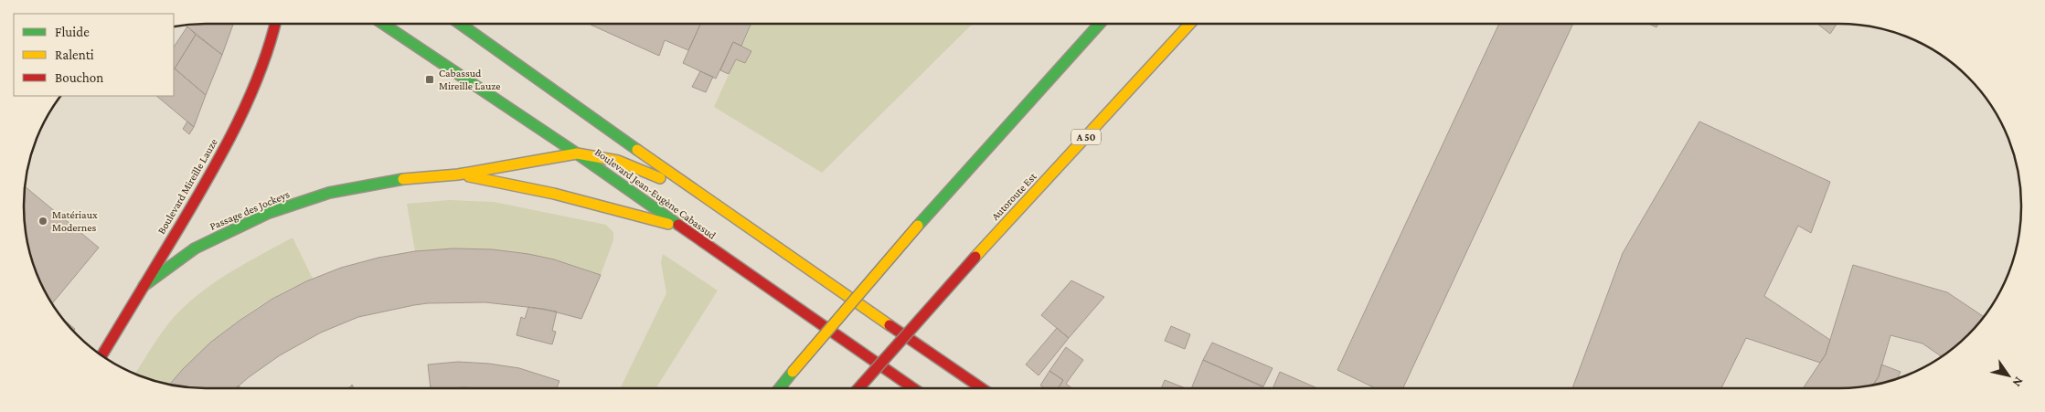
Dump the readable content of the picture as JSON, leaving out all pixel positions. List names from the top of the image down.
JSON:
{
  "streets": {
    "main road": [
      "A 50",
      "Boulevard Mireille Lauze",
      "Boulevard Jean-Eugène Cabassud",
      "Autoroute Est",
      "Passage des Jockeys"
    ]
  },
  "crossings": [
    ["Boulevard Mireille Lauze", "Passage des Jockeys"],
    ["Boulevard Jean-Eugène Cabassud", "Passage des Jockeys"]
  ],
  "places": {
    "transit": ["Cabassud Mireille Lauze"],
    "other": ["Matériaux Modernes"]
  },
  "legend": ["Fluide", "Ralenti", "Bouchon"],
  "north": "bottom right"
}
